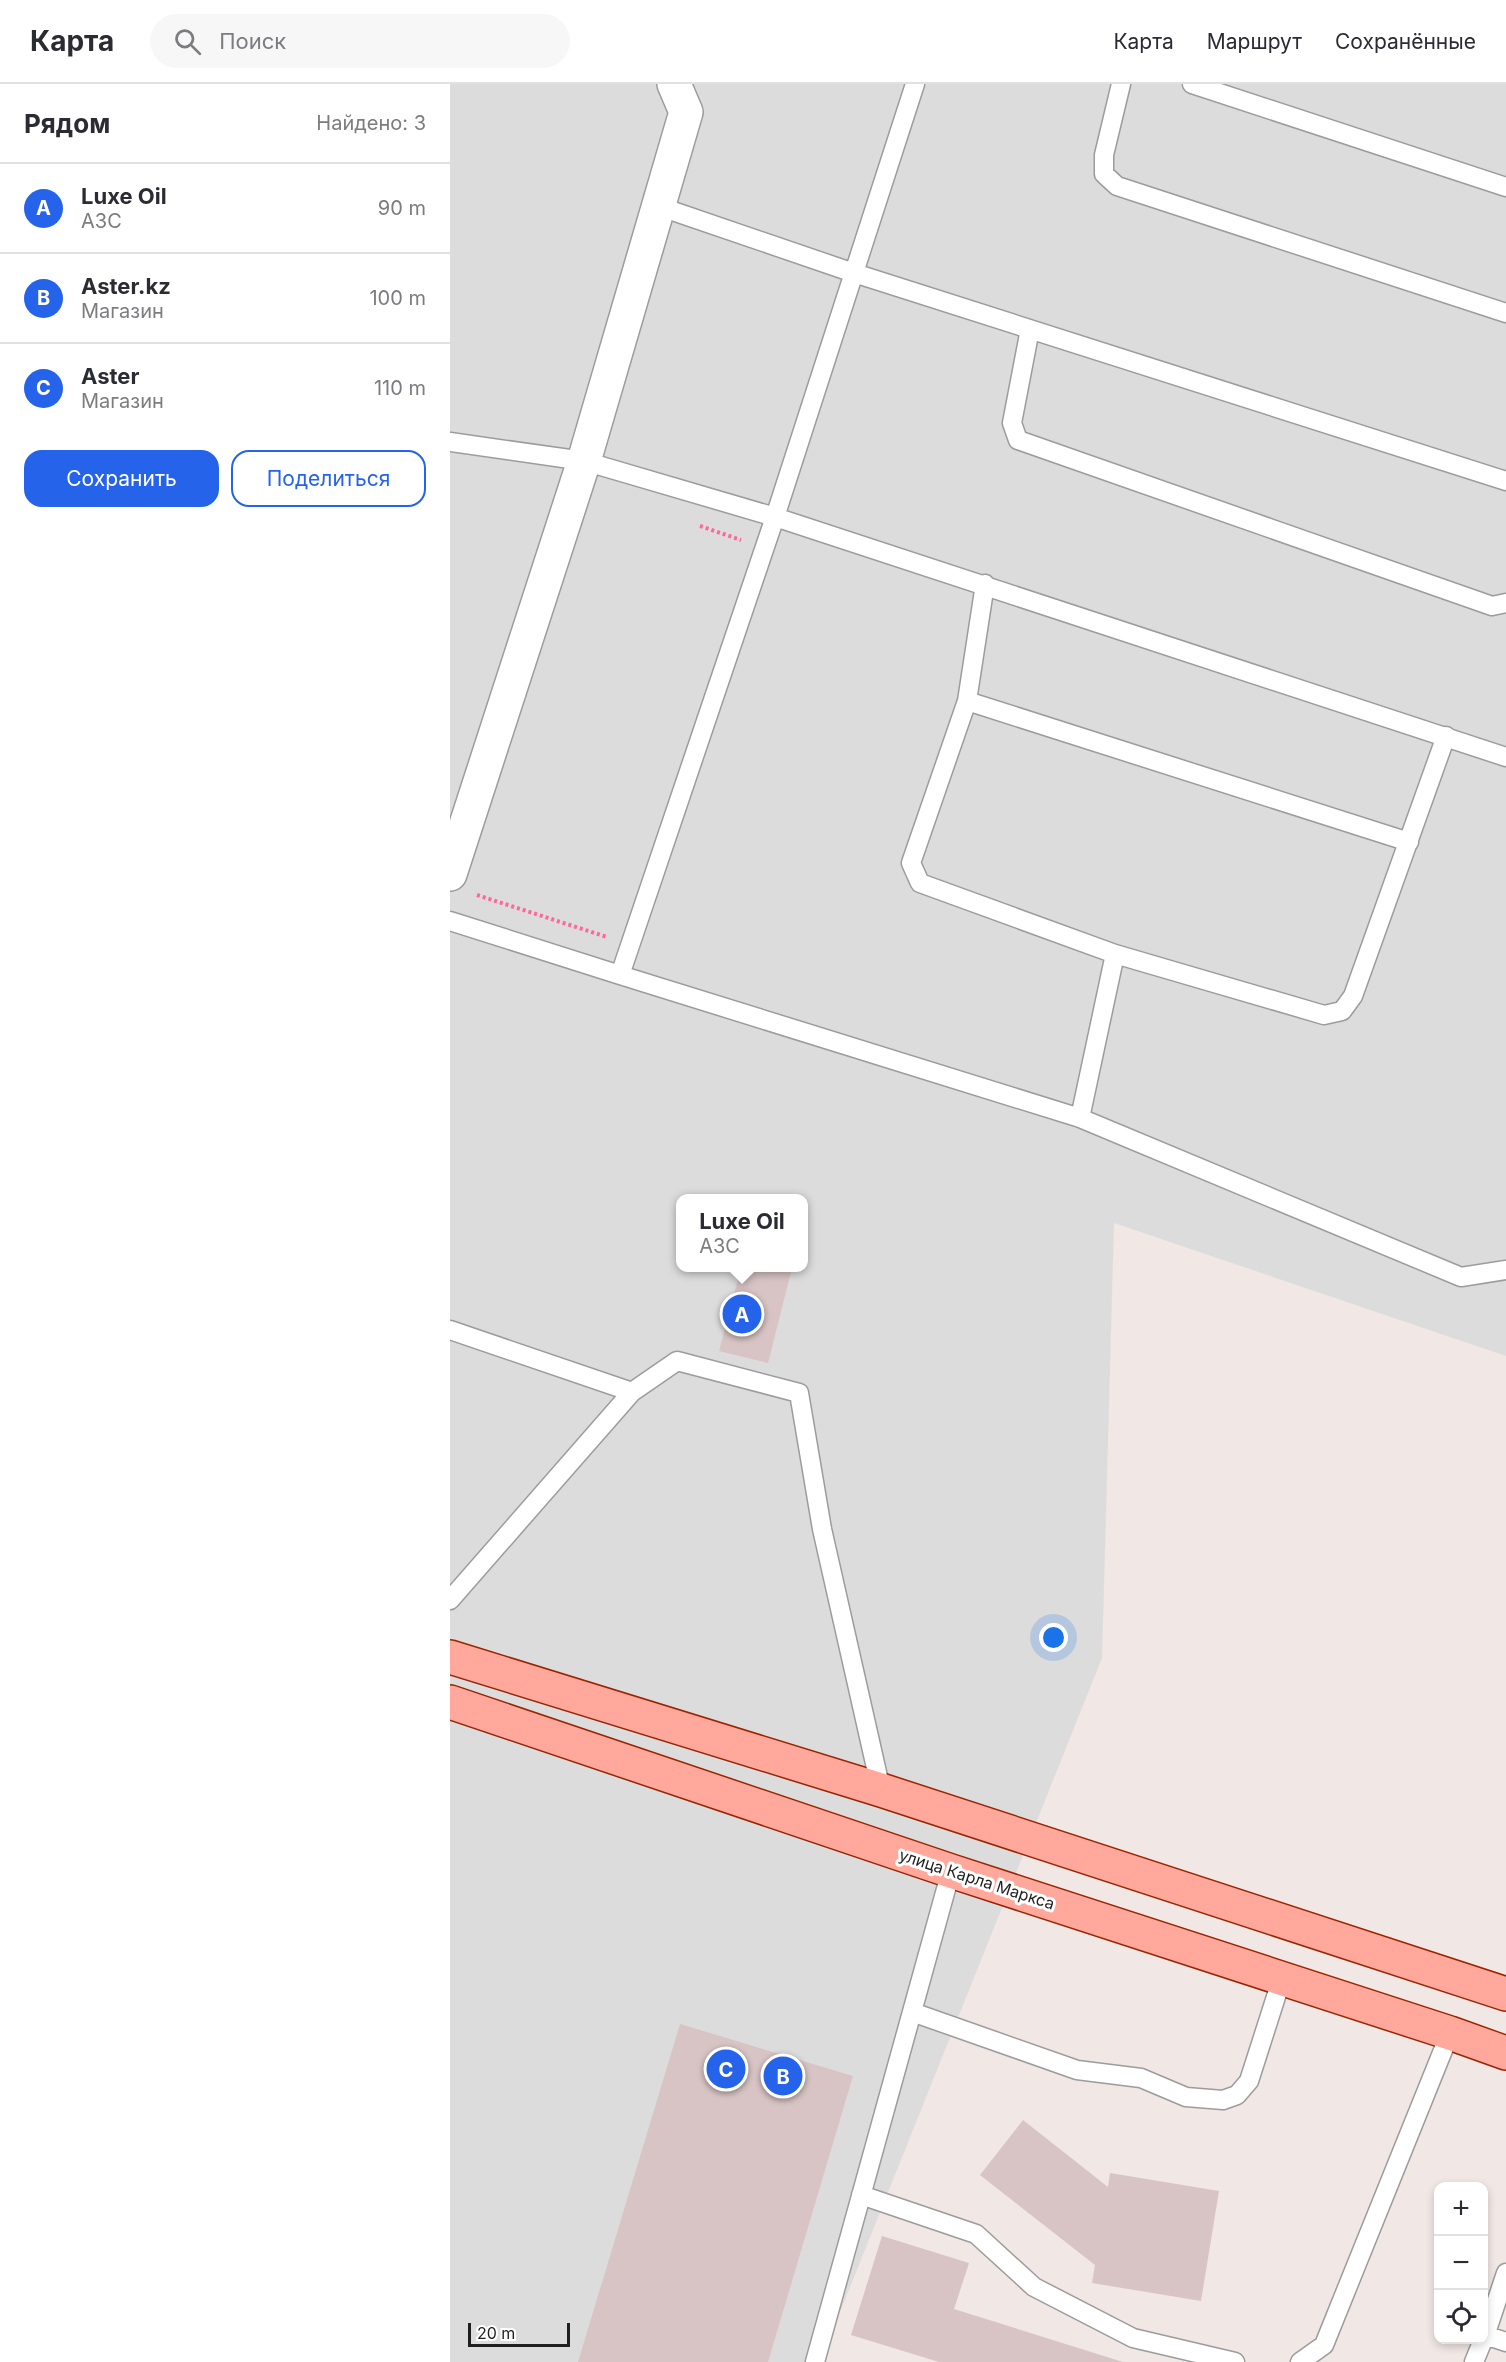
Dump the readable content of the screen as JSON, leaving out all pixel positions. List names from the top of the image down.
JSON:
{
  "streets": {
    "main road": ["улица Карла Маркса"]
  },
  "scale_bar": "20 m",
  "page": {
    "header": "Карта",
    "search": "Поиск",
    "nav": ["Карта", "Маршрут", "Сохранённые"],
    "heading": ["Рядом", "Найдено: 3"],
    "list": [
      {
        "mark": "A",
        "name": "Luxe Oil",
        "note": "АЗС",
        "value": "90 m"
      },
      {
        "mark": "B",
        "name": "Aster.kz",
        "note": "Магазин",
        "value": "100 m"
      },
      {
        "mark": "C",
        "name": "Aster",
        "note": "Магазин",
        "value": "110 m"
      }
    ],
    "buttons": ["Сохранить", "Поделиться"],
    "popup": ["Luxe Oil", "АЗС"],
    "pins": ["A", "C", "B"],
    "map_buttons": ["+", "−"],
    "scale": "20 m"
  }
}
